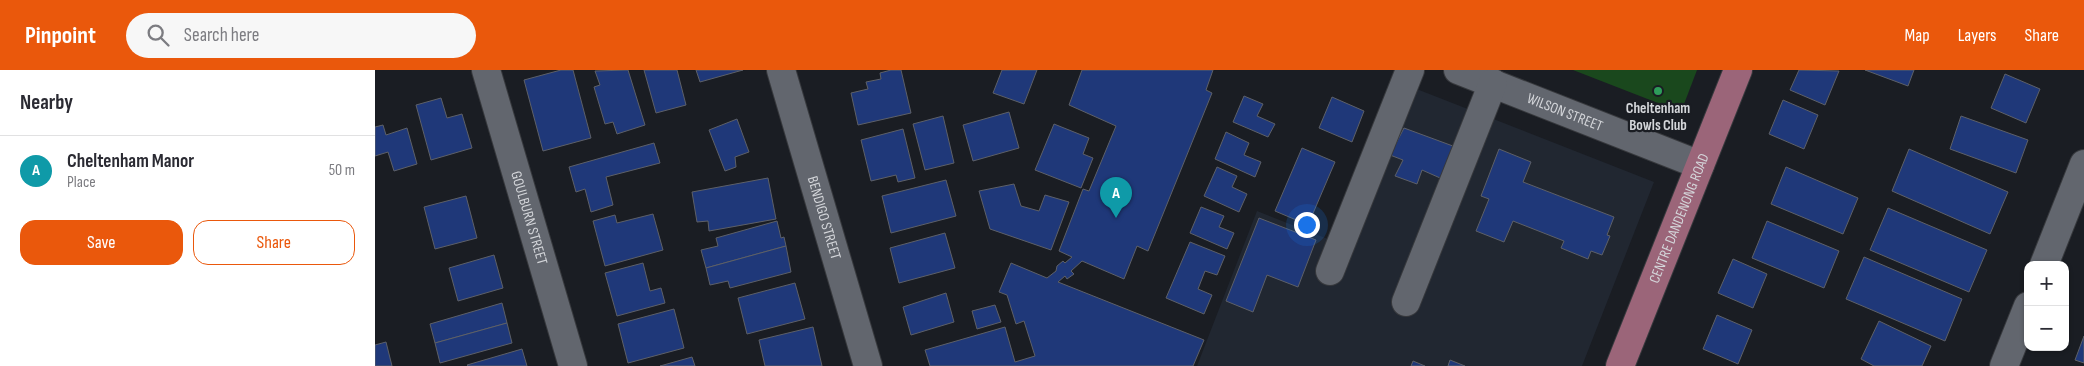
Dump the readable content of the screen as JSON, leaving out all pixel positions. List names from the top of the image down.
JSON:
{
  "streets": {
    "main road": ["CENTRE DANDENONG ROAD"],
    "street": ["WILSON STREET", "GOULBURN STREET", "BENDIGO STREET"]
  },
  "crossings": [
    ["WILSON STREET", "CENTRE DANDENONG ROAD"]
  ],
  "places": ["Cheltenham Bowls Club"],
  "page": {
    "header": "Pinpoint",
    "search": "Search here",
    "nav": ["Map", "Layers", "Share"],
    "heading": "Nearby",
    "list": [
      {
        "mark": "A",
        "name": "Cheltenham Manor",
        "note": "Place",
        "value": "50 m"
      }
    ],
    "pins": "A",
    "buttons": ["Save", "Share"],
    "map_buttons": ["+", "−"]
  }
}
